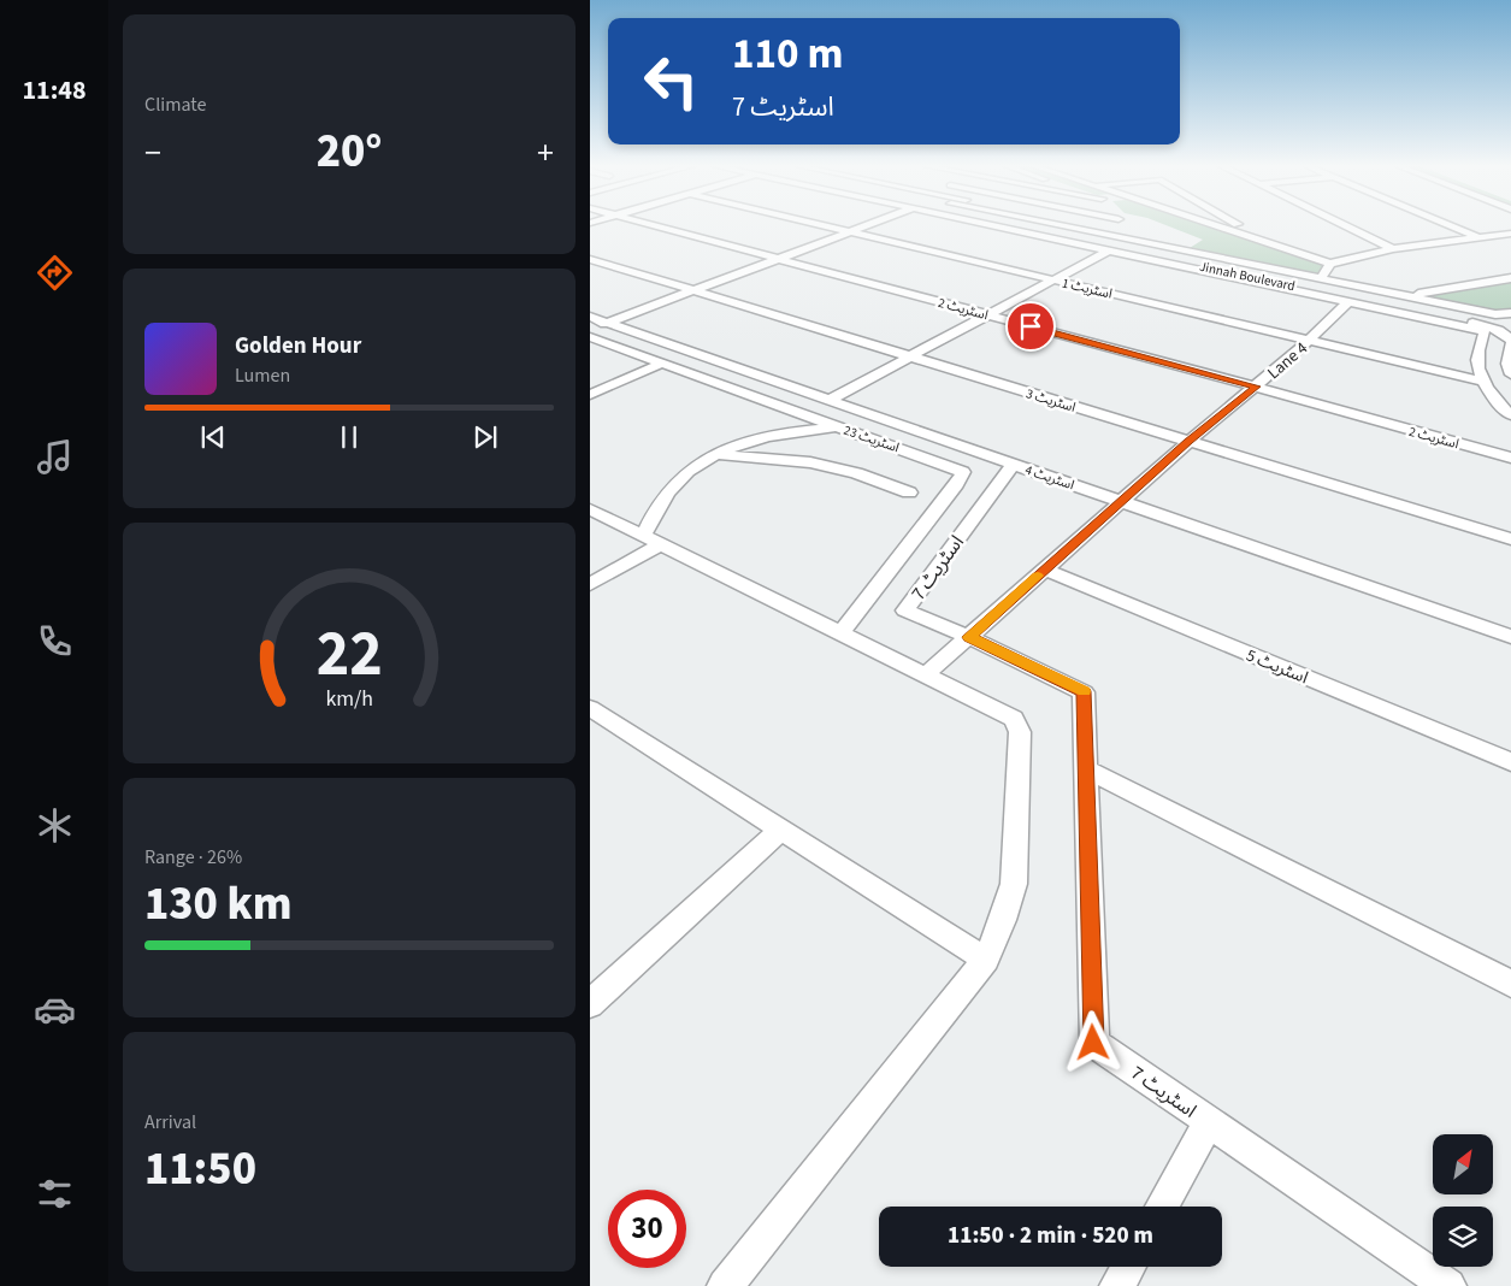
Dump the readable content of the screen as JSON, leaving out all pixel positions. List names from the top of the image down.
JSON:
{
  "streets": {
    "street": [
      "Jinnah Boulevard",
      "اسٹریٹ 1",
      "اسٹریٹ 2",
      "Lane 4",
      "اسٹریٹ 3",
      "اسٹریٹ 23",
      "اسٹریٹ 4",
      "اسٹریٹ 7",
      "اسٹریٹ 5"
    ]
  },
  "crossings": [
    ["اسٹریٹ 1", "Lane 4"],
    ["اسٹریٹ 2", "Lane 4"],
    ["Lane 4", "اسٹریٹ 3"],
    ["Lane 4", "اسٹریٹ 4"],
    ["Lane 4", "اسٹریٹ 7"],
    ["Lane 4", "اسٹریٹ 5"],
    ["اسٹریٹ 4", "اسٹریٹ 7"]
  ],
  "north": "top right",
  "page": {
    "tabs": "11:48",
    "tile": [
      "Climate",
      ["Range · 26%", "130 km"],
      ["Arrival", "11:50"]
    ],
    "turn": ["110 m", "اسٹریٹ 7"],
    "heat": ["−", "20°", "+"],
    "song": ["Golden Hour", "Lumen"],
    "limit": "30",
    "trip": "11:50 · 2 min · 520 m",
    "gauge": ["22", "km/h"]
  }
}
